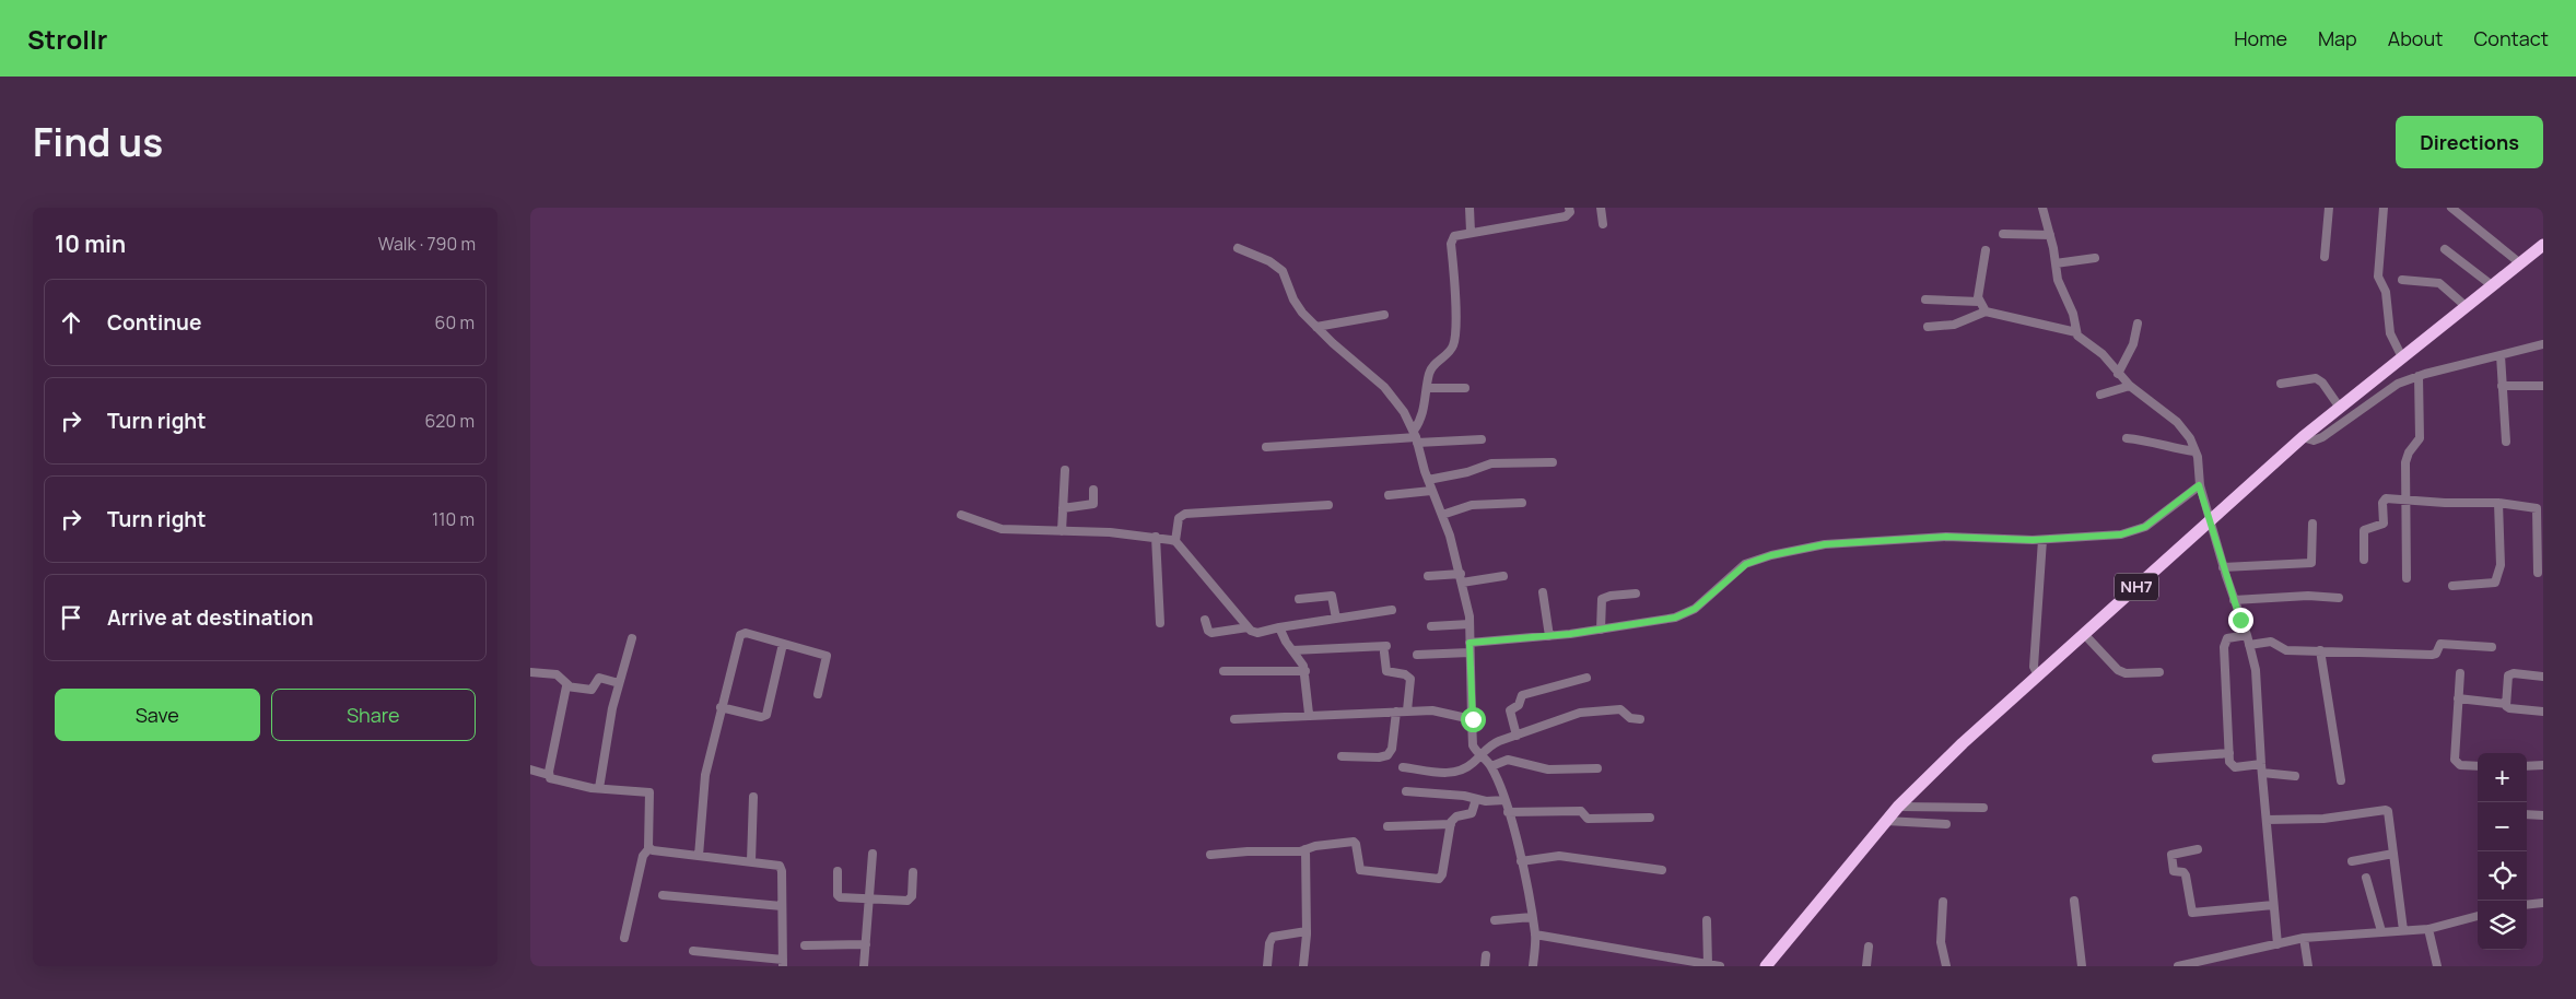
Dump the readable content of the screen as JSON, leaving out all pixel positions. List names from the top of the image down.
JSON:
{
  "streets": {
    "highway": ["NH7"]
  },
  "page": {
    "header": "Strollr",
    "nav": [
      "Home",
      "Map",
      "About",
      "Contact"
    ],
    "title": "Find us",
    "buttons": [
      "Directions",
      ["Save", "Share"]
    ],
    "heading": ["10 min", "Walk · 790 m"],
    "list": [
      ["Continue", "60 m"],
      ["Turn right", "620 m"],
      ["Turn right", "110 m"],
      "Arrive at destination"
    ],
    "map_buttons": ["+", "−"]
  }
}
